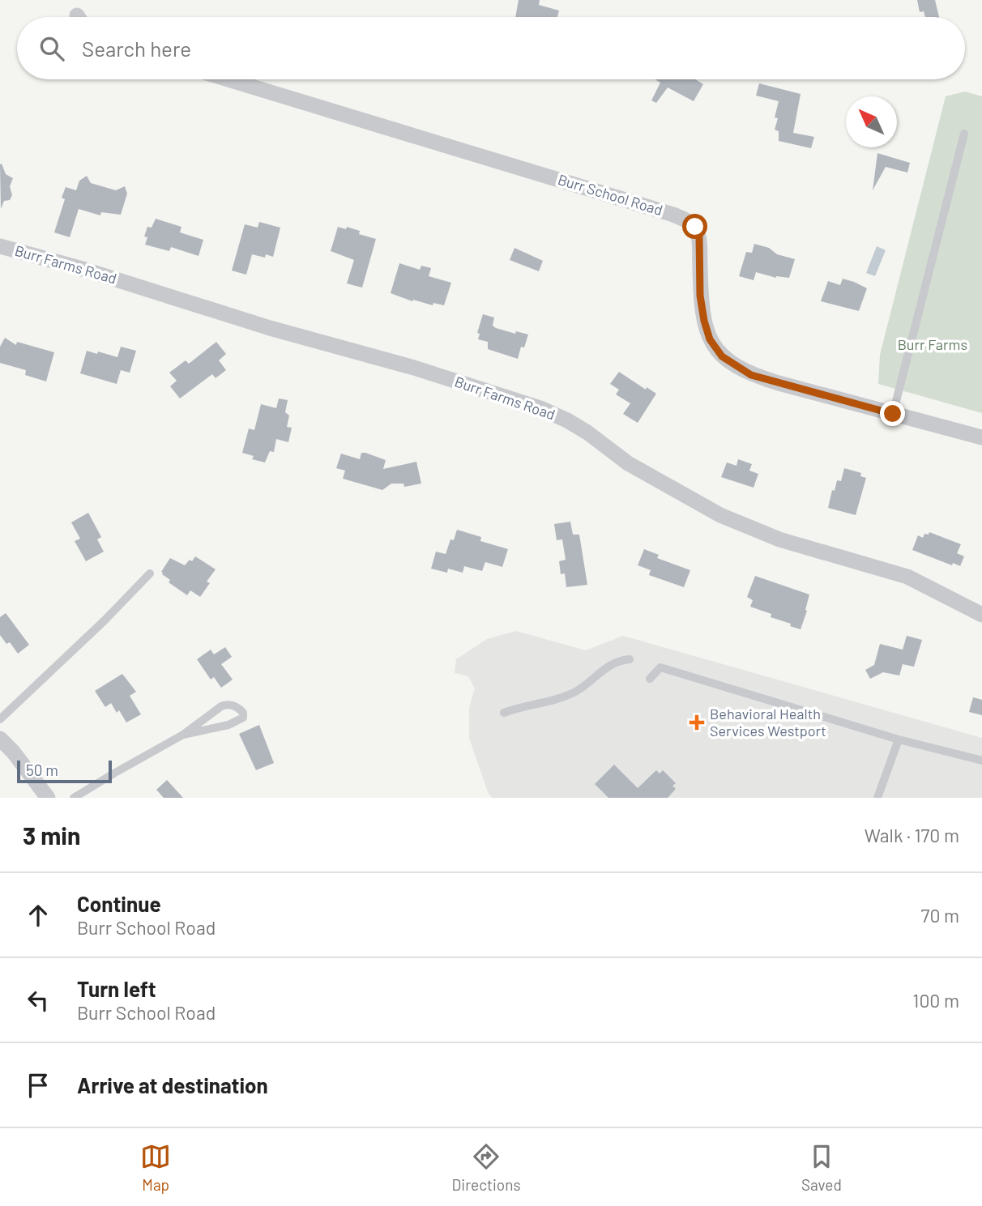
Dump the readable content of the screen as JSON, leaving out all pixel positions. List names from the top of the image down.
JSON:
{
  "streets": {
    "street": ["Burr School Road", "Burr Farms Road"]
  },
  "parks": ["Burr Farms"],
  "places": {
    "health": ["Behavioral Health Services Westport"]
  },
  "scale_bar": "50 m",
  "north": "top left",
  "page": {
    "search": "Search here",
    "scale": "50 m",
    "heading": ["3 min", "Walk · 170 m"],
    "list": [
      ["Continue", "Burr School Road", "70 m"],
      ["Turn left", "Burr School Road", "100 m"],
      "Arrive at destination"
    ],
    "nav": ["Map", "Directions", "Saved"]
  }
}
